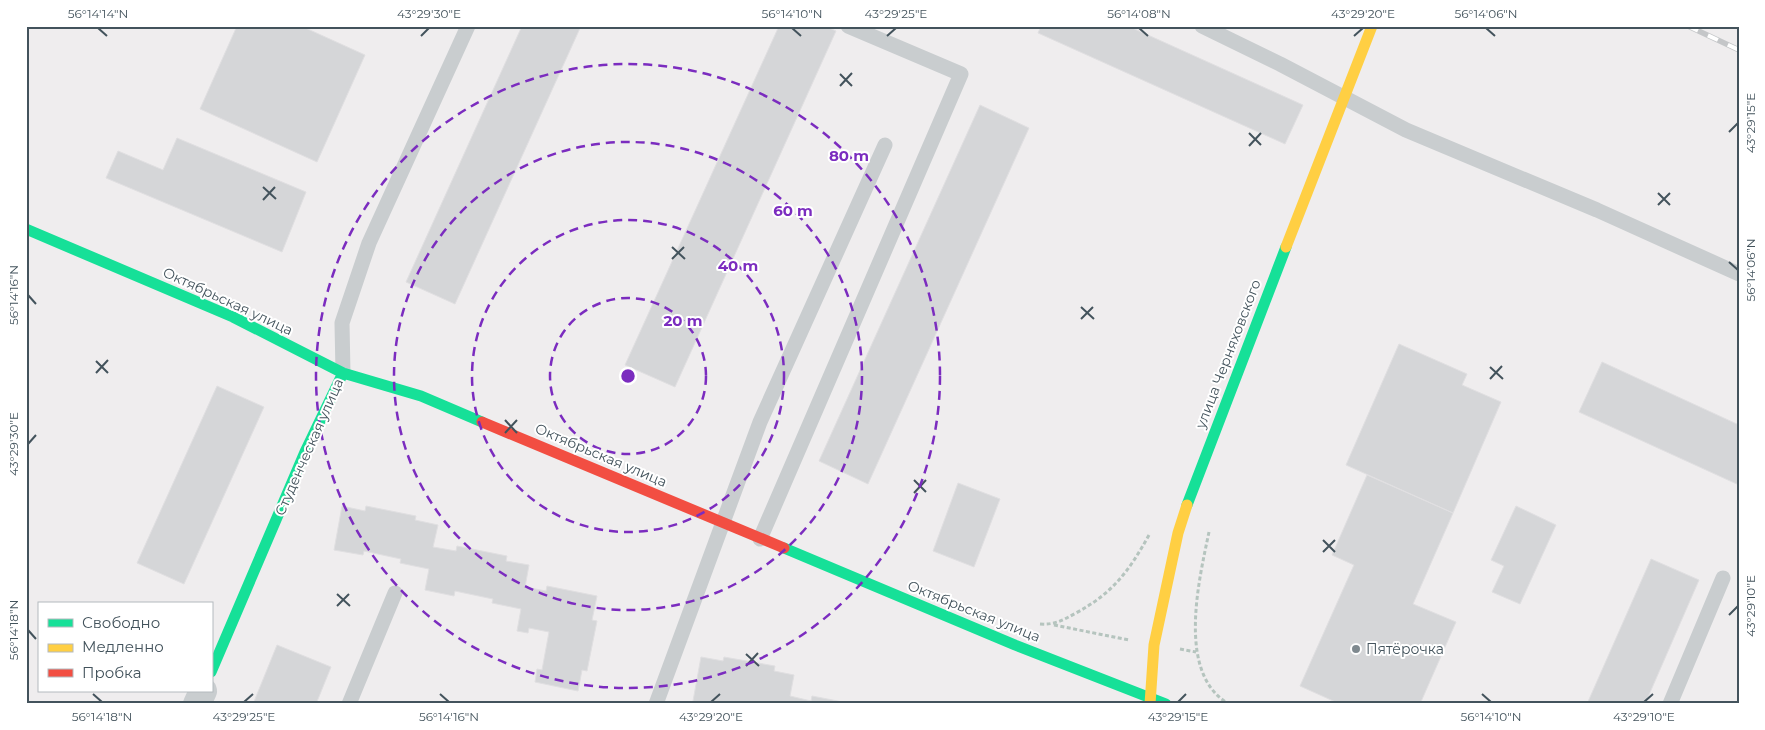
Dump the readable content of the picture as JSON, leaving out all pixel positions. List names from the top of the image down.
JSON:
{
  "streets": {
    "street": ["Октябрьская улица", "улица Черняховского", "Студенческая улица"]
  },
  "crossings": [
    ["Октябрьская улица", "улица Черняховского"],
    ["Октябрьская улица", "Студенческая улица"]
  ],
  "places": ["Пятёрочка"],
  "legend": ["Свободно", "Медленно", "Пробка"],
  "coordinates": [
    "56°14'14\"N",
    "43°29'30\"E",
    "56°14'10\"N",
    "43°29'25\"E",
    "56°14'08\"N",
    "43°29'20\"E",
    "56°14'06\"N",
    "43°29'15\"E",
    "56°14'16\"N",
    "43°29'10\"E",
    "56°14'18\"N"
  ],
  "rings": [
    "80 m",
    "60 m",
    "40 m",
    "20 m"
  ]
}
